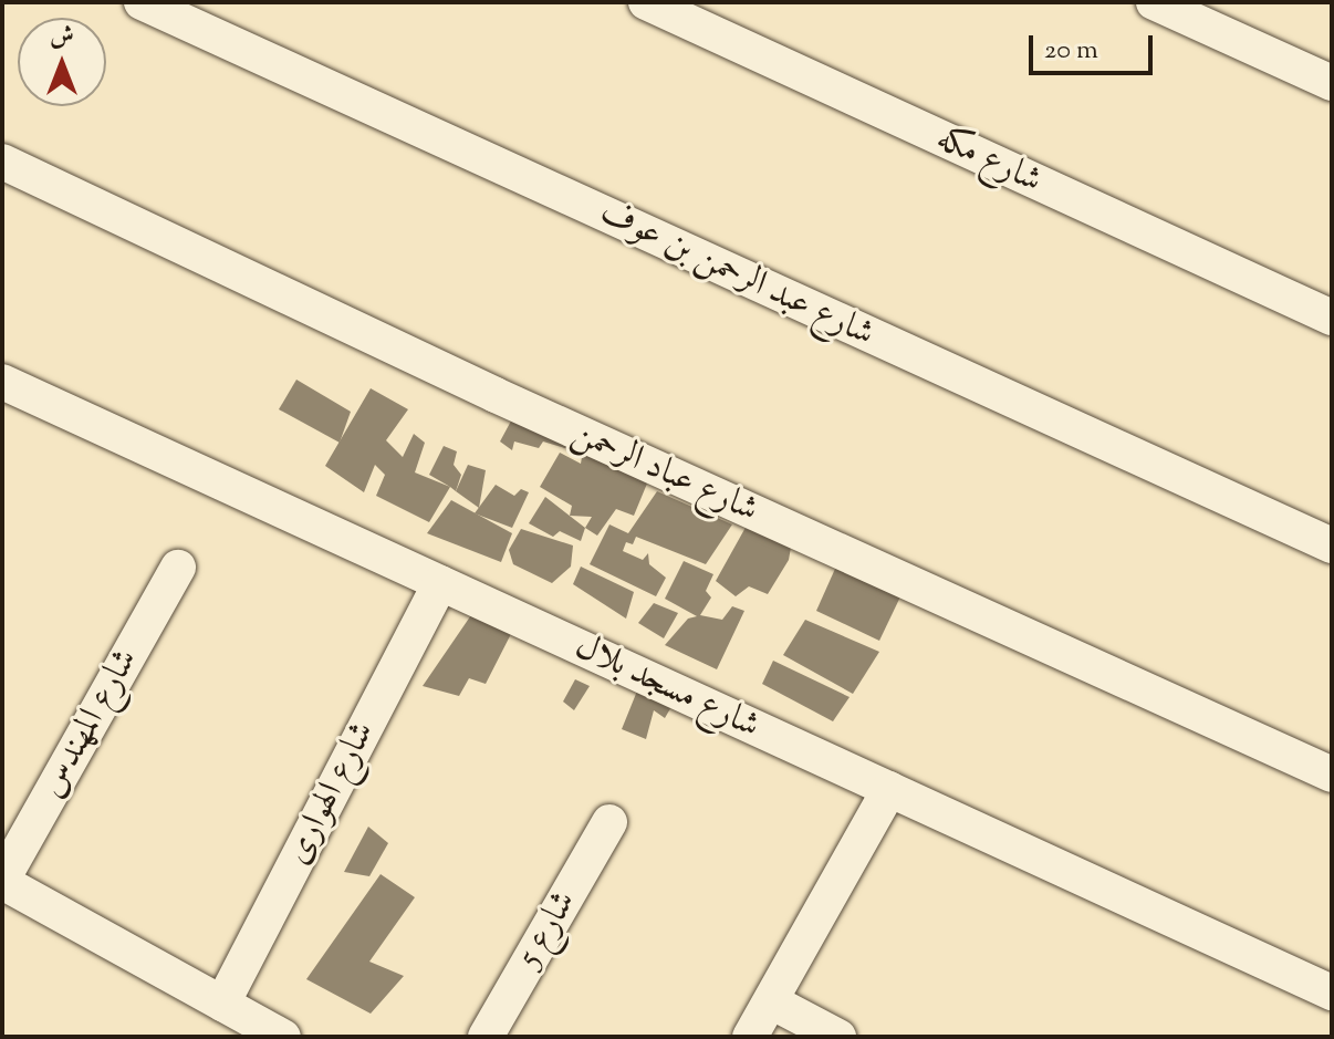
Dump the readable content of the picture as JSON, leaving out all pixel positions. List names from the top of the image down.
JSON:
{
  "streets": {
    "street": [
      "شارع مكه",
      "شارع عبد الرحمن بن عوف",
      "شارع عباد الرحمن",
      "شارع مسجد بلال",
      "شارع المهندس",
      "شارع الهوارى",
      "شارع 5"
    ]
  },
  "crossings": [
    ["شارع مسجد بلال", "شارع الهوارى"]
  ],
  "scale_bar": "20 m",
  "north": "top"
}
